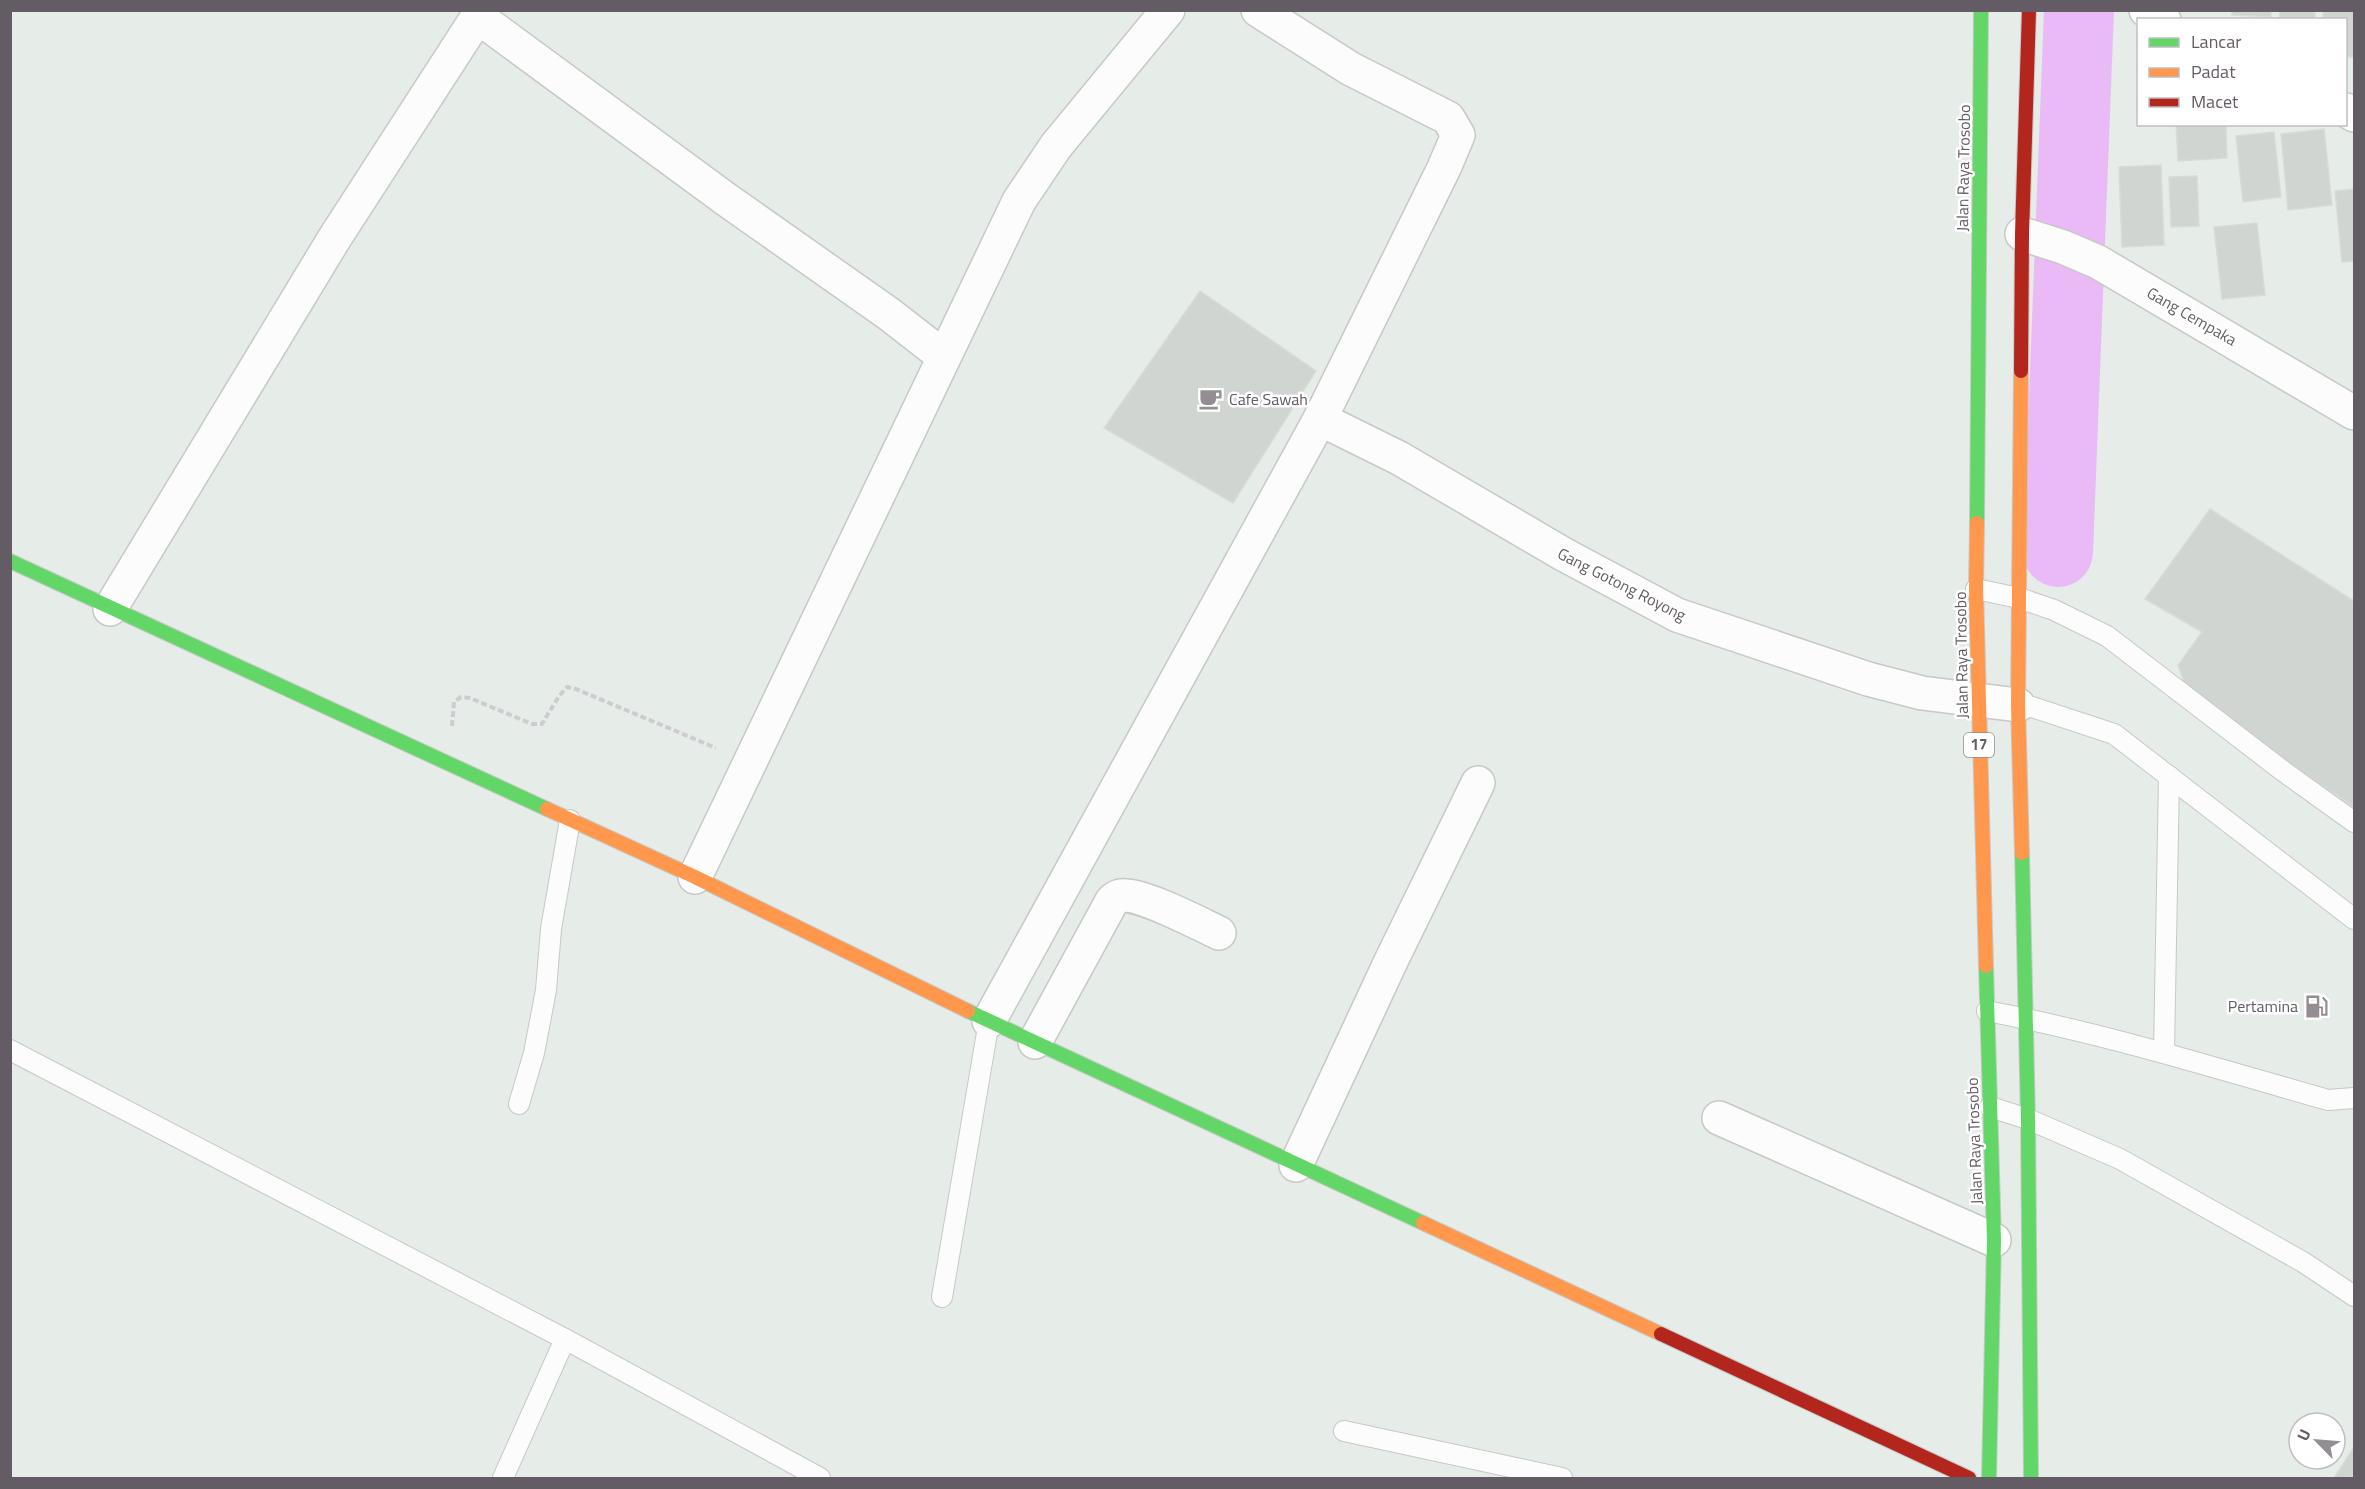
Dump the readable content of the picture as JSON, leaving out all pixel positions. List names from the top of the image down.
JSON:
{
  "streets": {
    "main road": ["Jalan Raya Trosobo", "17"],
    "street": ["Gang Cempaka", "Gang Gotong Royong"]
  },
  "crossings": [
    ["Jalan Raya Trosobo", "Gang Gotong Royong"],
    ["Gang Cempaka", "17"],
    ["Gang Gotong Royong", "17"]
  ],
  "places": {
    "cafe": ["Cafe Sawah"],
    "fuel station": ["Pertamina"]
  },
  "legend": ["Lancar", "Padat", "Macet"],
  "north": "top left"
}
